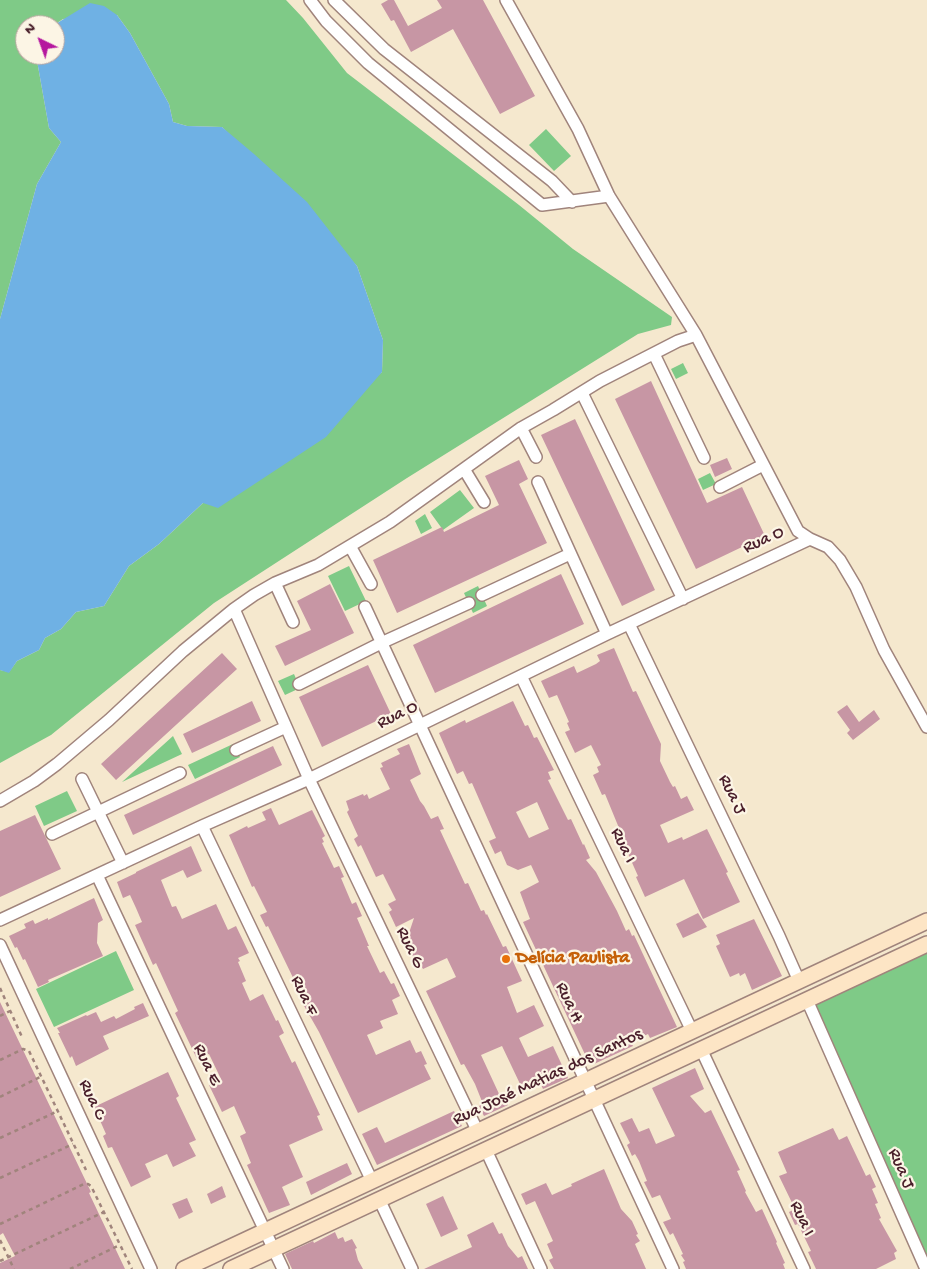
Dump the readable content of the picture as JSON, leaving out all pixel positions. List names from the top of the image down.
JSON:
{
  "streets": {
    "main road": ["Rua José Matias dos Santos"],
    "street": [
      "Rua O",
      "Rua J",
      "Rua I",
      "Rua G",
      "Rua F",
      "Rua H",
      "Rua E",
      "Rua C"
    ]
  },
  "crossings": [
    ["Rua O", "Rua J"],
    ["Rua O", "Rua I"],
    ["Rua O", "Rua G"],
    ["Rua O", "Rua F"],
    ["Rua O", "Rua H"],
    ["Rua O", "Rua E"],
    ["Rua J", "Rua José Matias dos Santos"],
    ["Rua I", "Rua José Matias dos Santos"],
    ["Rua G", "Rua José Matias dos Santos"],
    ["Rua F", "Rua José Matias dos Santos"],
    ["Rua H", "Rua José Matias dos Santos"],
    ["Rua E", "Rua José Matias dos Santos"]
  ],
  "places": ["Delícia Paulista"],
  "north": "top left"
}
